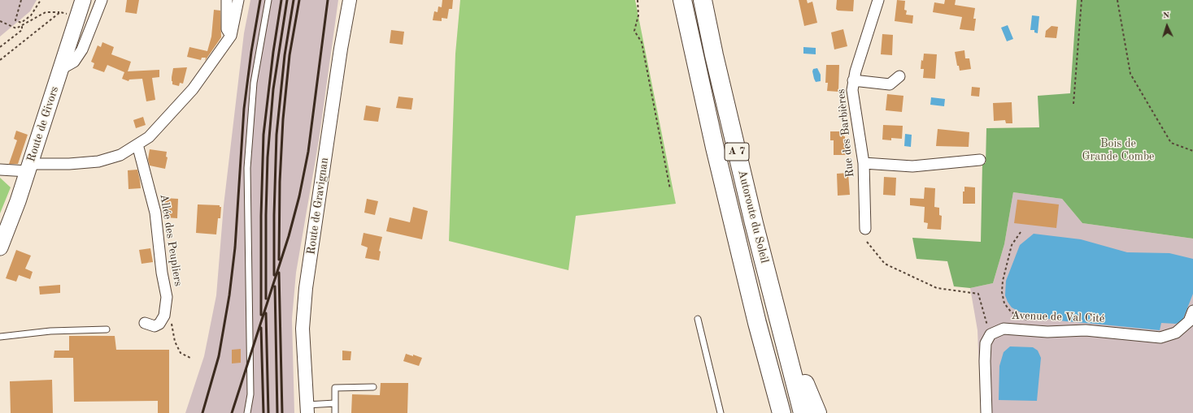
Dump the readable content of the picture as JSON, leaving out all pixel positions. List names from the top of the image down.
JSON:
{
  "streets": {
    "highway": ["A 7", "Autoroute du Soleil"],
    "main road": ["Route de Givors"],
    "street": [
      "Rue des Barbières",
      "Route de Gravignan",
      "Allée des Peupliers",
      "Avenue de Val Cité"
    ]
  },
  "parks": ["Bois de Grande Combe"],
  "north": "top"
}
